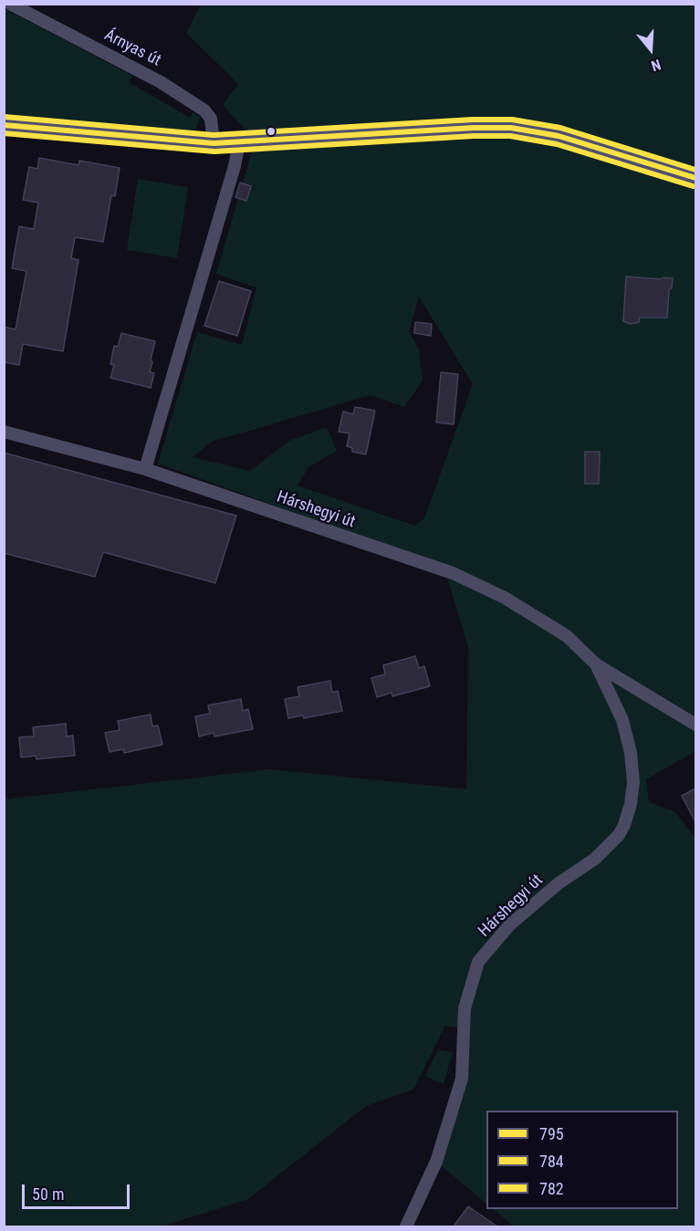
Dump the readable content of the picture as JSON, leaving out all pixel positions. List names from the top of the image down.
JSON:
{
  "streets": {
    "street": ["Árnyas út", "Hárshegyi út"]
  },
  "lines": ["transit line 782", "transit line 795", "transit line 784"],
  "legend": ["795", "784", "782"],
  "scale_bar": "50 m",
  "north": "bottom"
}
